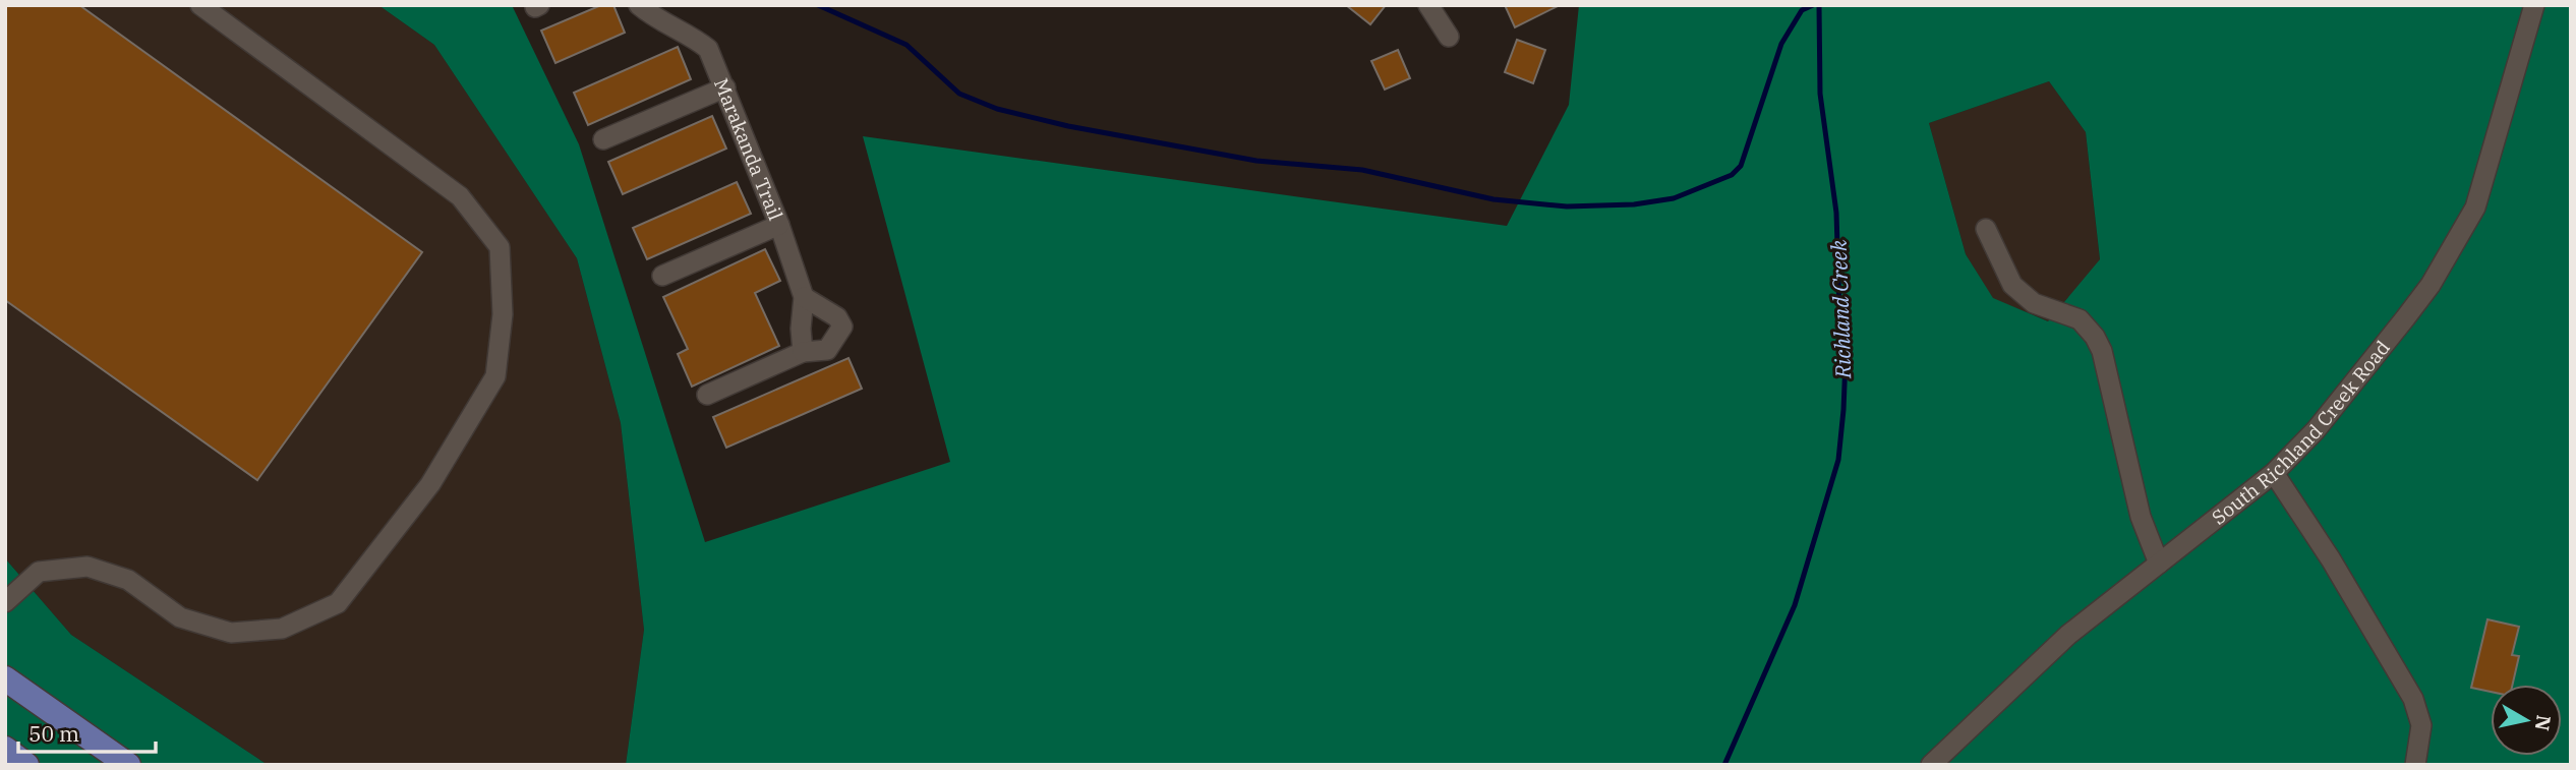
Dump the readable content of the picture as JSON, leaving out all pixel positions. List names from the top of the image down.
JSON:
{
  "streets": {
    "street": ["Marakanda Trail", "South Richland Creek Road"]
  },
  "water": ["Richland Creek"],
  "scale_bar": "50 m",
  "north": "right"
}
